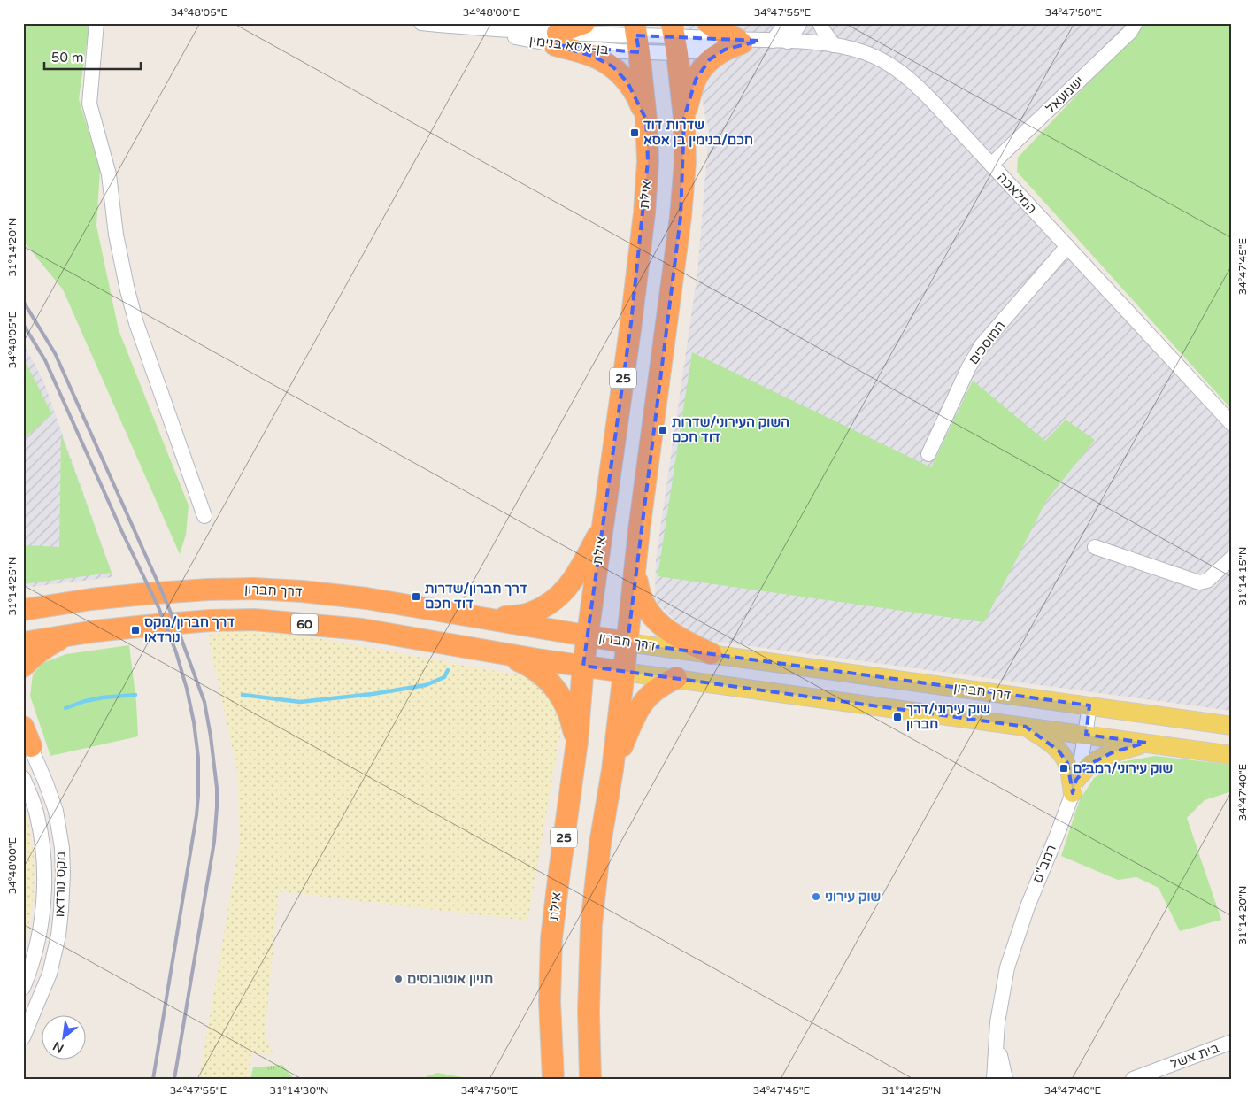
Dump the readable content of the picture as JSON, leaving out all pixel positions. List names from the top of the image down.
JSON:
{
  "streets": {
    "highway": [
      "אילת",
      "25",
      "דרך חברון",
      "60"
    ],
    "street": [
      "בן-אסא בנימין",
      "ישמעאל",
      "המלאכה",
      "המוסכים",
      "רמב\"ם",
      "מקס נורדאו",
      "בית אשל"
    ]
  },
  "crossings": [
    ["בן-אסא בנימין", "המלאכה"],
    ["בן-אסא בנימין", "אילת"],
    ["ישמעאל", "המלאכה"],
    ["המלאכה", "המוסכים"],
    ["אילת", "דרך חברון"],
    ["אילת", "60"],
    ["דרך חברון", "רמב\"ם"]
  ],
  "places": {
    "transit": [
      "שדרות דוד חכם/בנימין בן אסא",
      "השוק העירוני/שדרות דוד חכם",
      "דרך חברון/שדרות דוד חכם",
      "דרך חברון/מקס נורדאו",
      "שוק עירוני/דרך חברון",
      "שוק עירוני/רמב״ם"
    ],
    "other": ["שוק עירוני", "חניון אוטובוסים"]
  },
  "scale_bar": "50 m",
  "north": "bottom left",
  "coordinates": [
    "34°48'05\"E",
    "34°48'00\"E",
    "34°47'55\"E",
    "34°47'50\"E",
    "31°14'20\"N",
    "34°47'45\"E",
    "31°14'15\"N",
    "31°14'25\"N",
    "34°47'40\"E",
    "31°14'30\"N"
  ]
}
